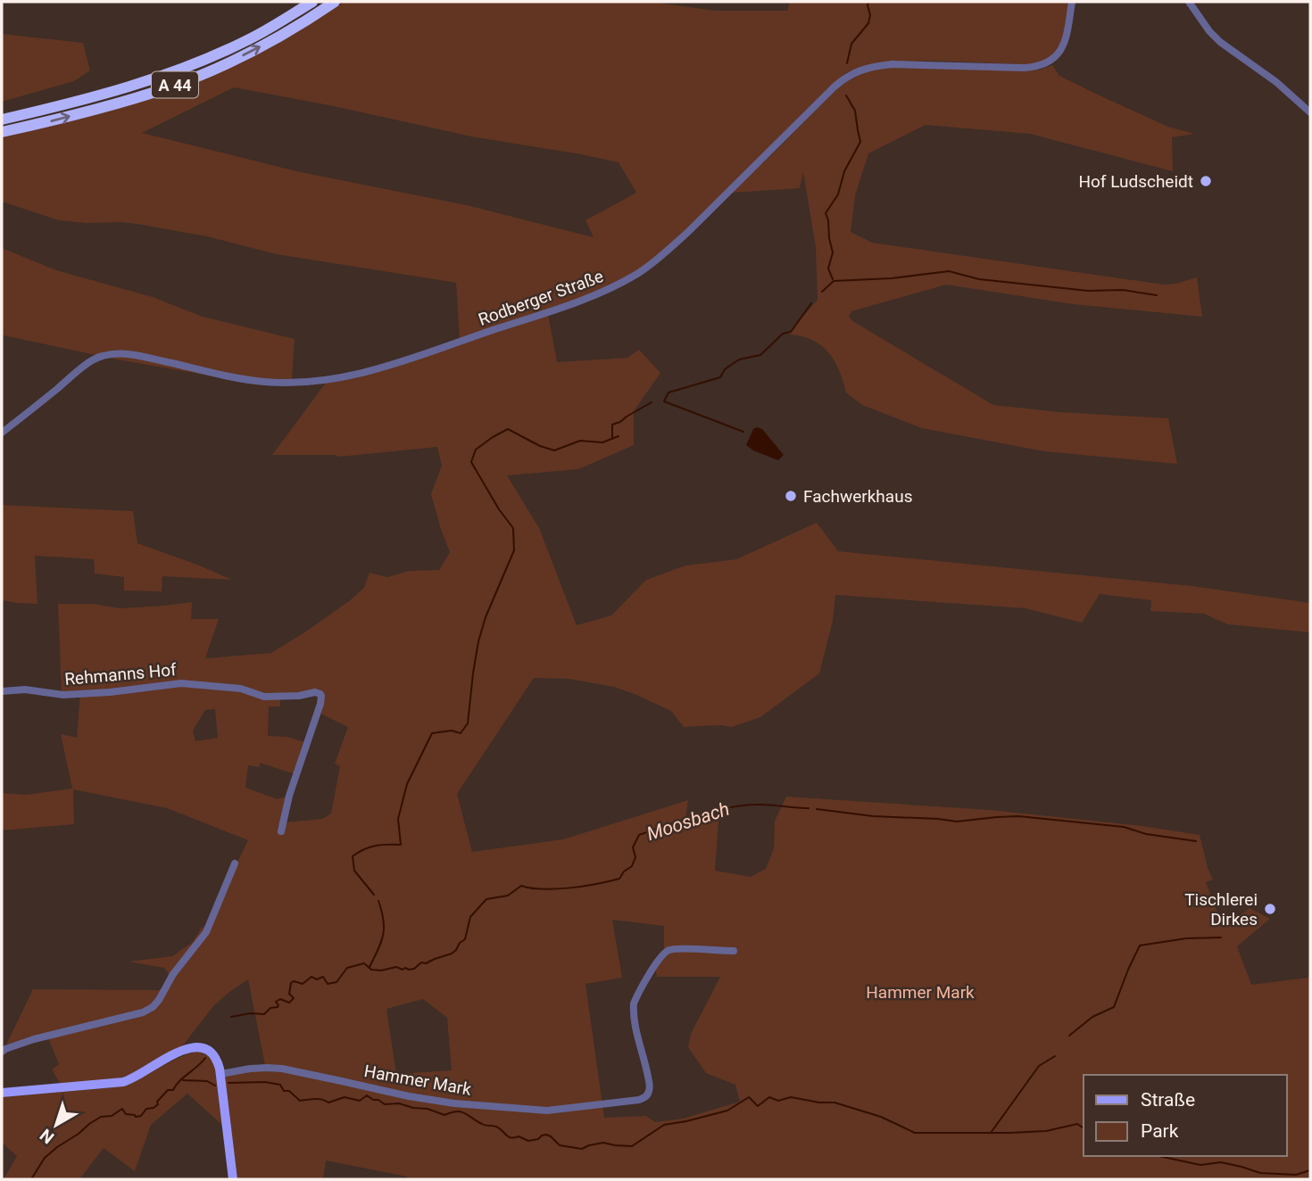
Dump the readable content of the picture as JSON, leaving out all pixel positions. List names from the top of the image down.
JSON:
{
  "streets": {
    "highway": ["A 44"],
    "street": ["Rodberger Straße", "Rehmanns Hof", "Hammer Mark"]
  },
  "water": ["Moosbach"],
  "parks": ["Hammer Mark"],
  "places": ["Hof Ludscheidt", "Fachwerkhaus", "Tischlerei Dirkes"],
  "legend": ["Straße", "Park"],
  "north": "bottom left"
}
